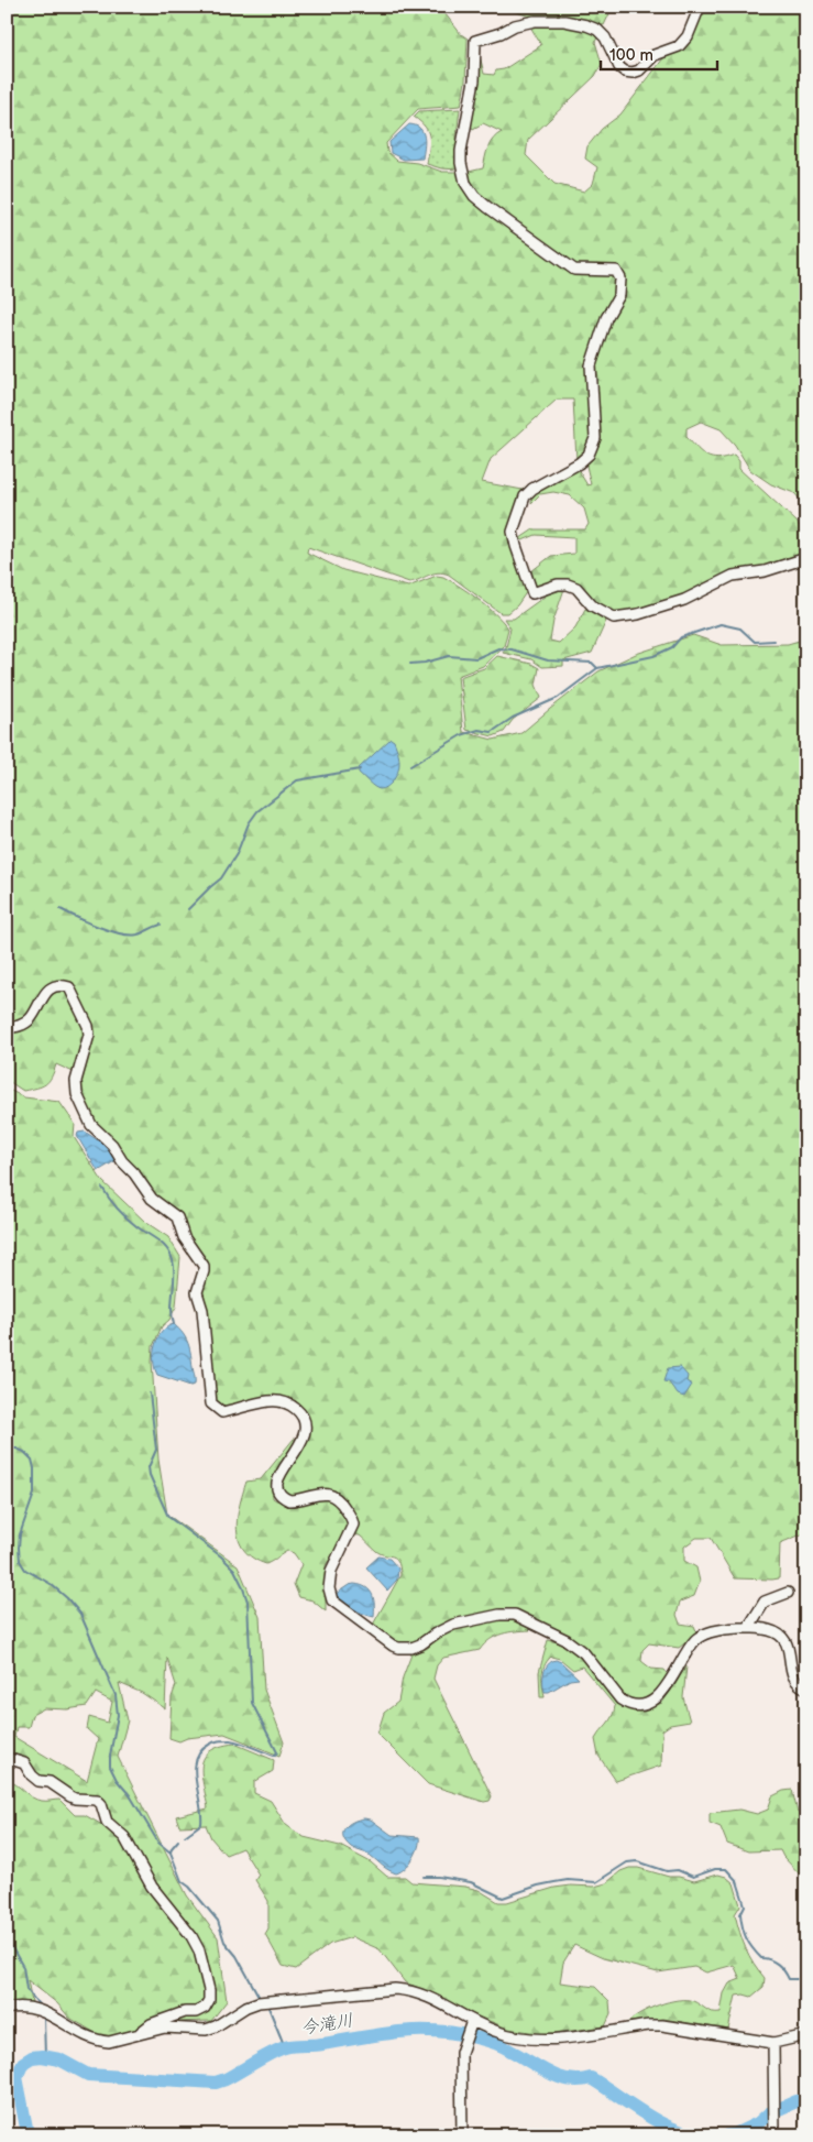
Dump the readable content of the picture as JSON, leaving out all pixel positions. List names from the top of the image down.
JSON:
{
  "water": ["今滝川"],
  "scale_bar": "100 m"
}
